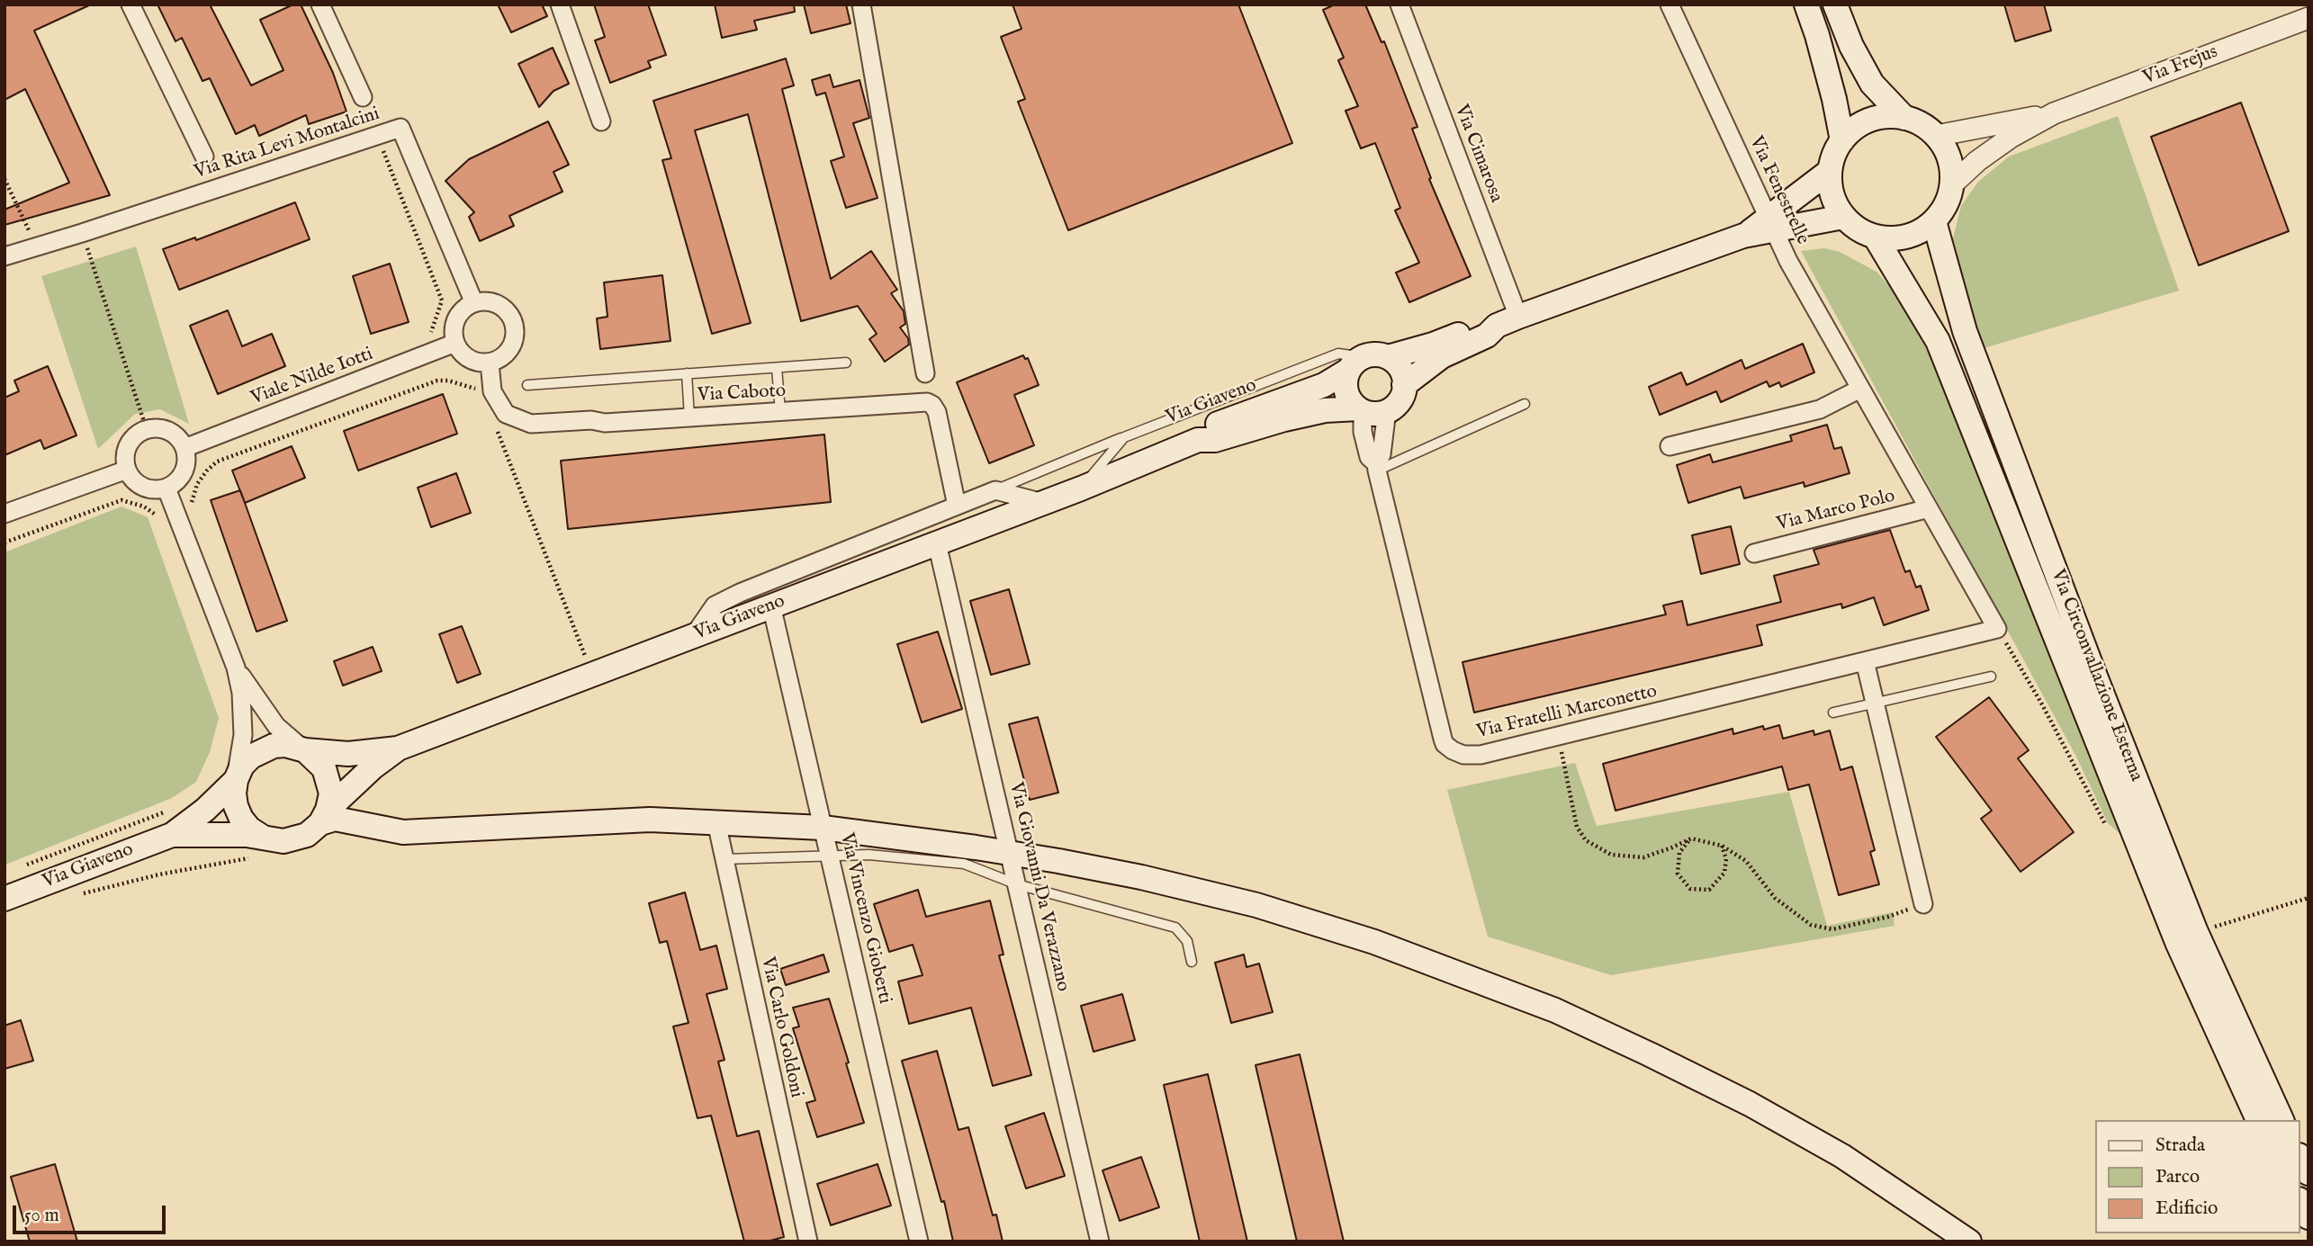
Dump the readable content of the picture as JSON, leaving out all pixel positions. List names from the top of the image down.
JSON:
{
  "streets": {
    "main road": ["Via Giaveno", "Via Circonvallazione Esterna"],
    "street": [
      "Via Frejus",
      "Via Rita Levi Montalcini",
      "Via Cimarosa",
      "Via Fenestrelle",
      "Viale Nilde Iotti",
      "Via Caboto",
      "Via Marco Polo",
      "Via Fratelli Marconetto",
      "Via Giovanni Da Verazzano",
      "Via Vincenzo Gioberti",
      "Via Carlo Goldoni"
    ]
  },
  "crossings": [
    ["Via Frejus", "Via Circonvallazione Esterna"],
    ["Via Rita Levi Montalcini", "Viale Nilde Iotti"],
    ["Via Rita Levi Montalcini", "Via Caboto"],
    ["Via Fenestrelle", "Via Marco Polo"],
    ["Via Fenestrelle", "Via Fratelli Marconetto"],
    ["Viale Nilde Iotti", "Via Caboto"],
    ["Via Giaveno", "Via Fratelli Marconetto"],
    ["Via Giaveno", "Via Giovanni Da Verazzano"],
    ["Via Giaveno", "Via Vincenzo Gioberti"]
  ],
  "legend": ["Strada", "Parco", "Edificio"],
  "scale_bar": "50 m"
}
